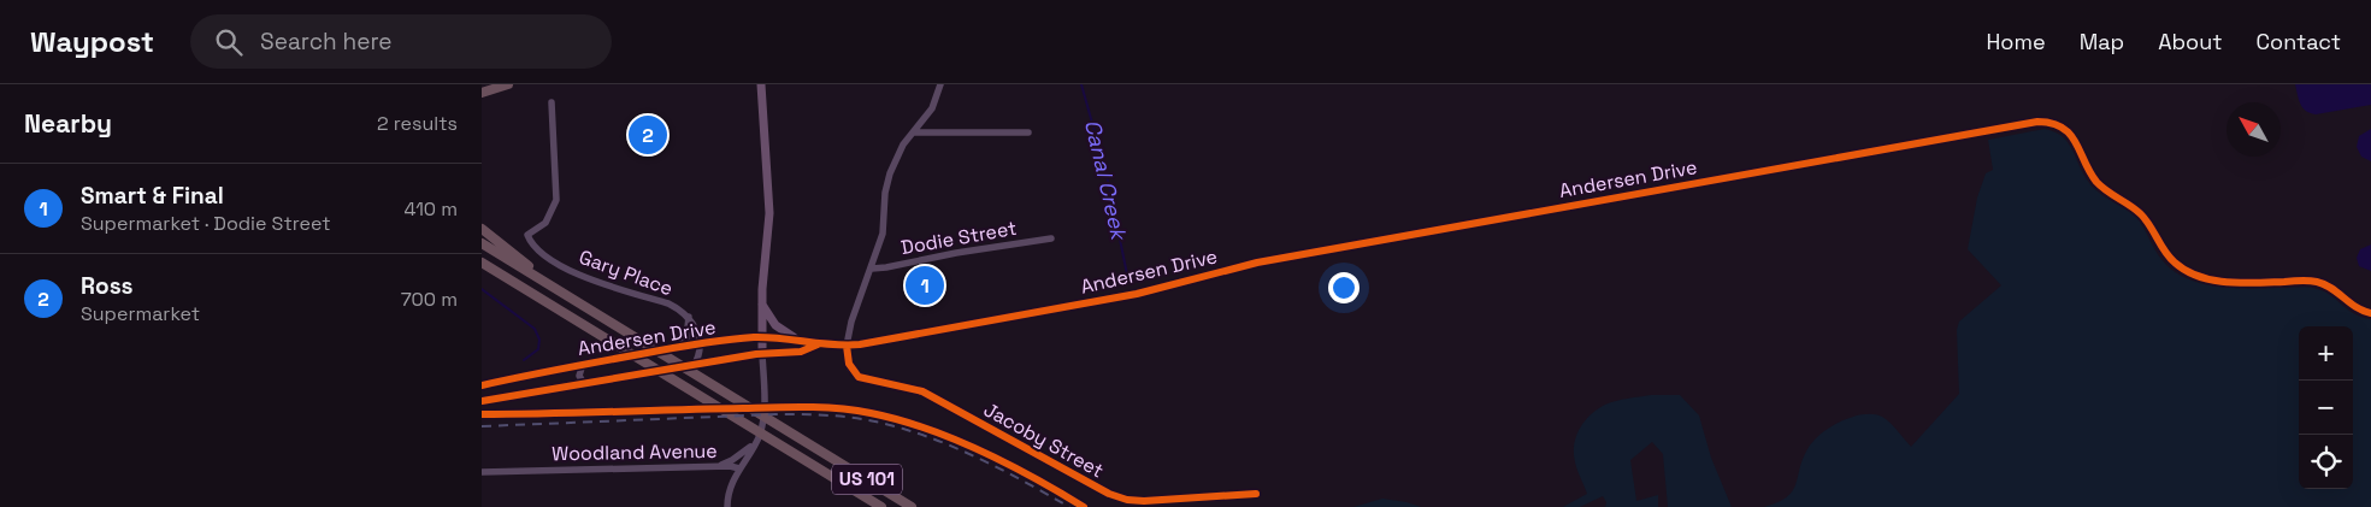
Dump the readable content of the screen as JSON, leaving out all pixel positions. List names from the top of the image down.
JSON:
{
  "streets": {
    "highway": ["US 101"],
    "main road": ["Andersen Drive"],
    "street": [
      "Dodie Street",
      "Gary Place",
      "Jacoby Street",
      "Woodland Avenue"
    ]
  },
  "crossings": [
    ["Andersen Drive", "Gary Place"],
    ["Andersen Drive", "Jacoby Street"],
    ["Andersen Drive", "Woodland Avenue"]
  ],
  "water": ["Canal Creek"],
  "north": "top left",
  "page": {
    "header": "Waypost",
    "search": "Search here",
    "nav": [
      "Home",
      "Map",
      "About",
      "Contact"
    ],
    "heading": ["Nearby", "2 results"],
    "pins": ["2", "1"],
    "list": [
      {
        "mark": "1",
        "name": "Smart & Final",
        "note": "Supermarket · Dodie Street",
        "value": "410 m"
      },
      {
        "mark": "2",
        "name": "Ross",
        "note": "Supermarket",
        "value": "700 m"
      }
    ],
    "map_buttons": ["+", "−"]
  }
}
